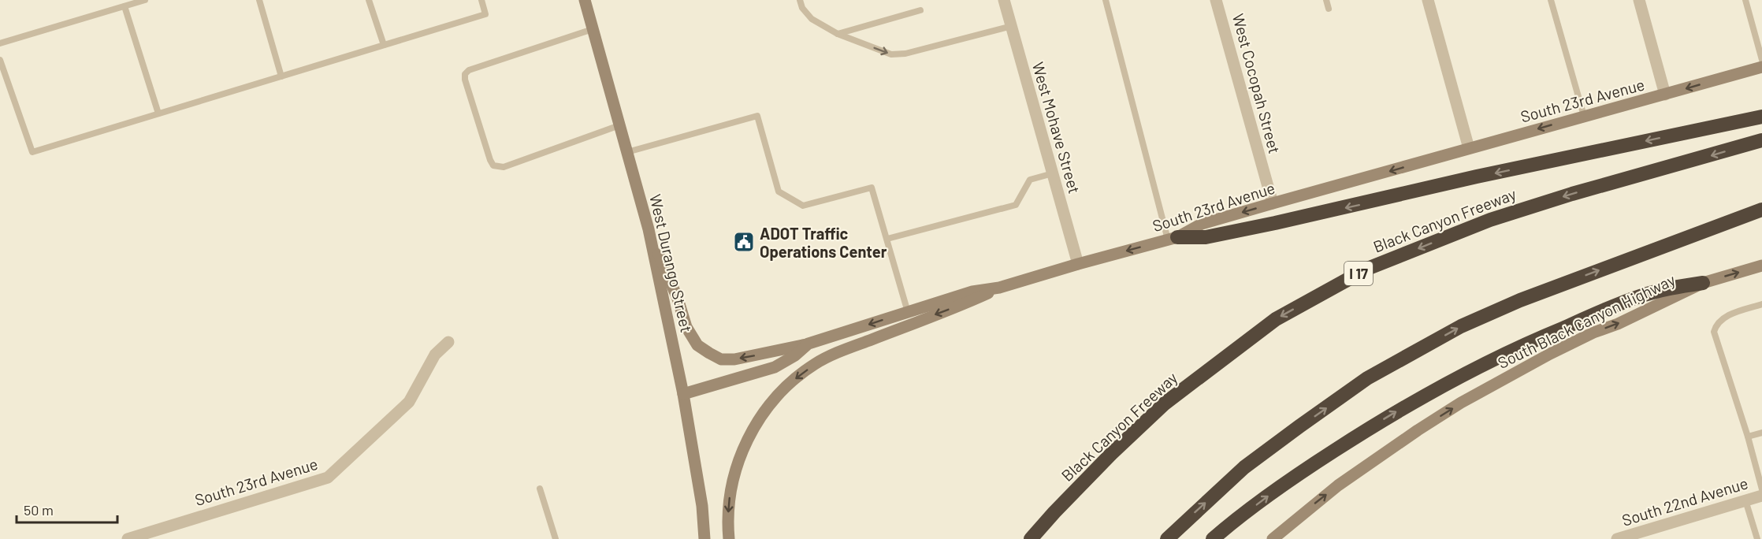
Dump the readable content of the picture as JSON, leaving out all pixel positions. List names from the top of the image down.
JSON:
{
  "streets": {
    "highway": ["Black Canyon Freeway", "I 17"],
    "main road": ["South 23rd Avenue", "West Durango Street", "South Black Canyon Highway"],
    "street": ["West Cocopah Street", "West Mohave Street", "South 22nd Avenue"]
  },
  "crossings": [
    ["West Cocopah Street", "South 23rd Avenue"],
    ["South 23rd Avenue", "West Mohave Street"],
    ["South 23rd Avenue", "West Durango Street"]
  ],
  "one_way": ["South 23rd Avenue", "South Black Canyon Highway"],
  "places": {
    "public building": ["ADOT Traffic Operations Center"]
  },
  "scale_bar": "50 m"
}
